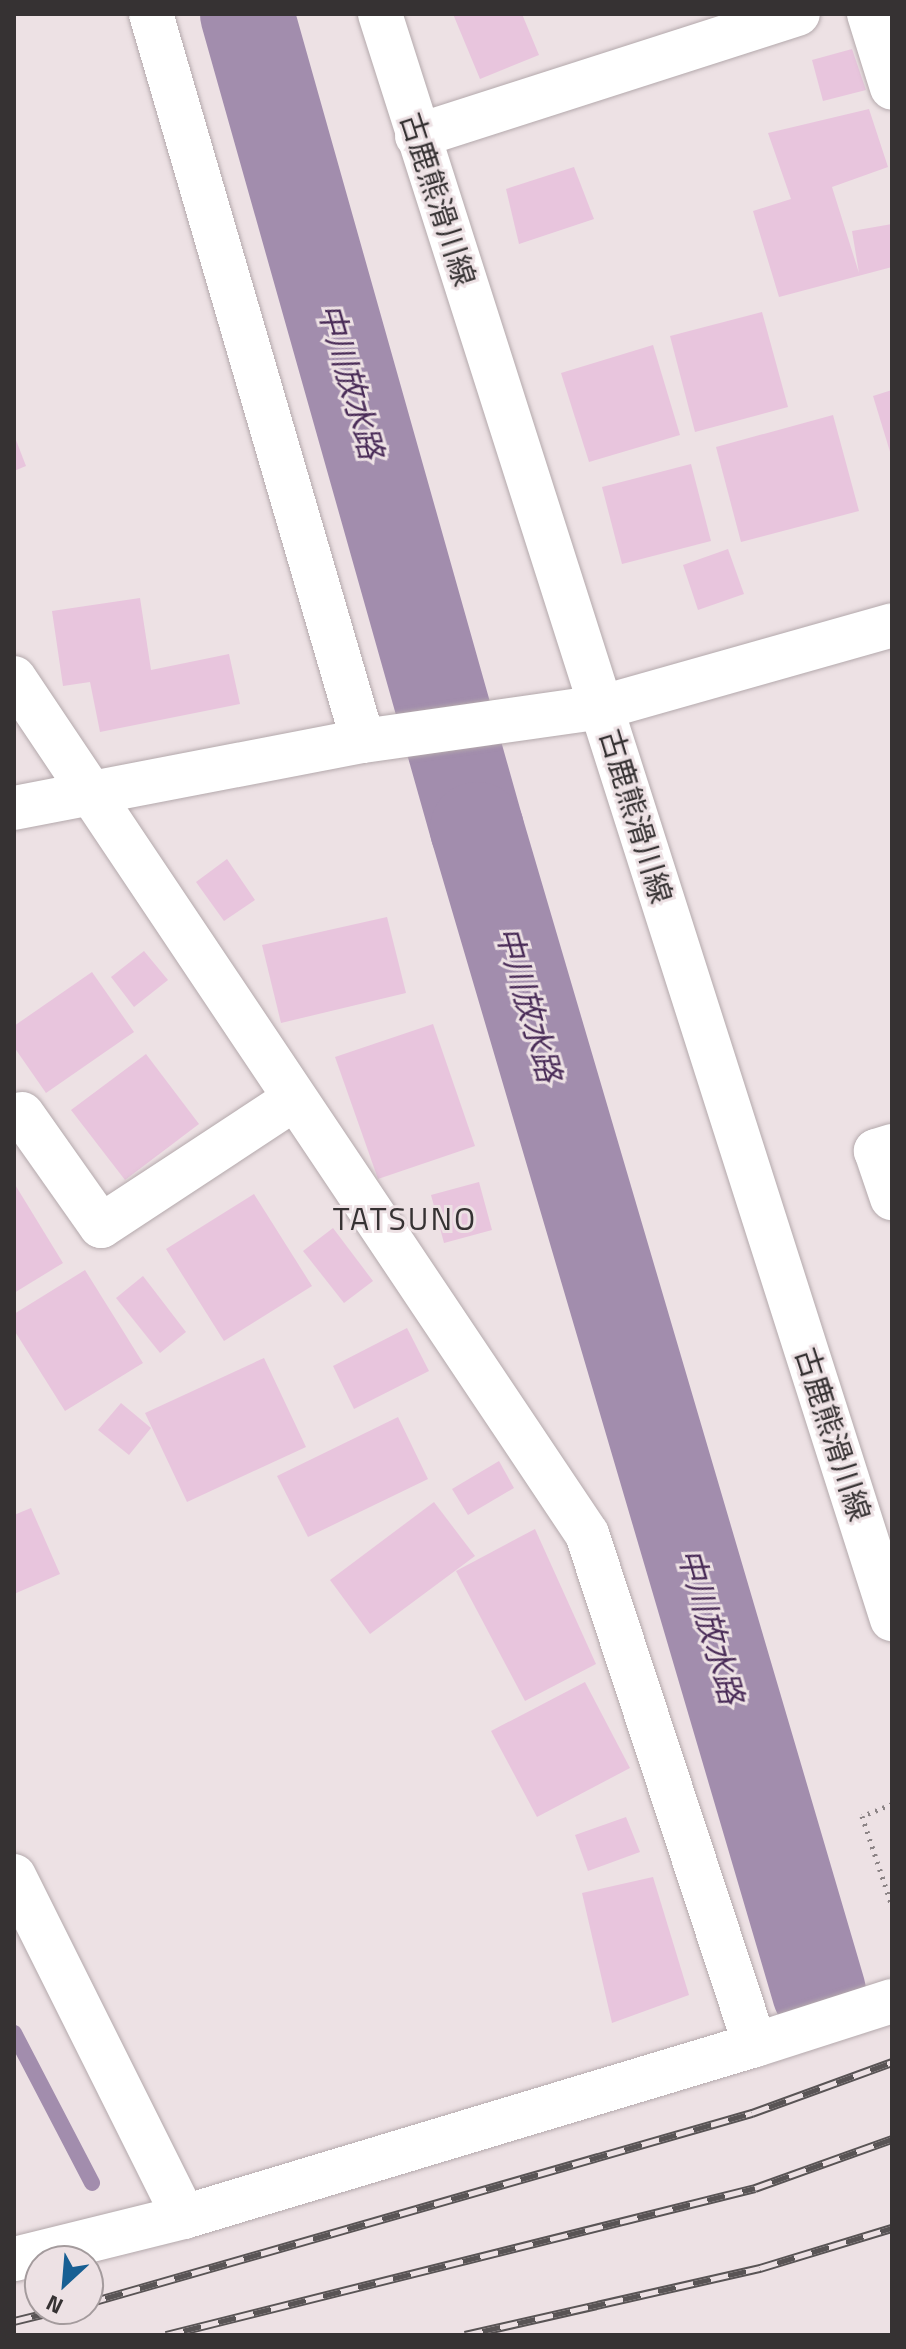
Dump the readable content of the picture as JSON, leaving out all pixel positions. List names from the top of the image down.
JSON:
{
  "streets": {
    "street": ["古鹿熊滑川線"]
  },
  "districts": ["TATSUNO"],
  "water": ["中川放水路"],
  "north": "bottom left"
}
